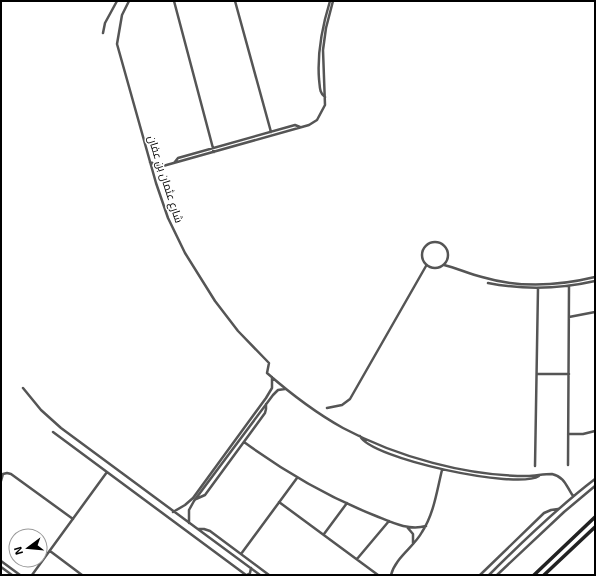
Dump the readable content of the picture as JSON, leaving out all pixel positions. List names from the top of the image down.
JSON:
{
  "streets": {
    "street": ["شارع عثمان بن عفان"]
  },
  "north": "left"
}
